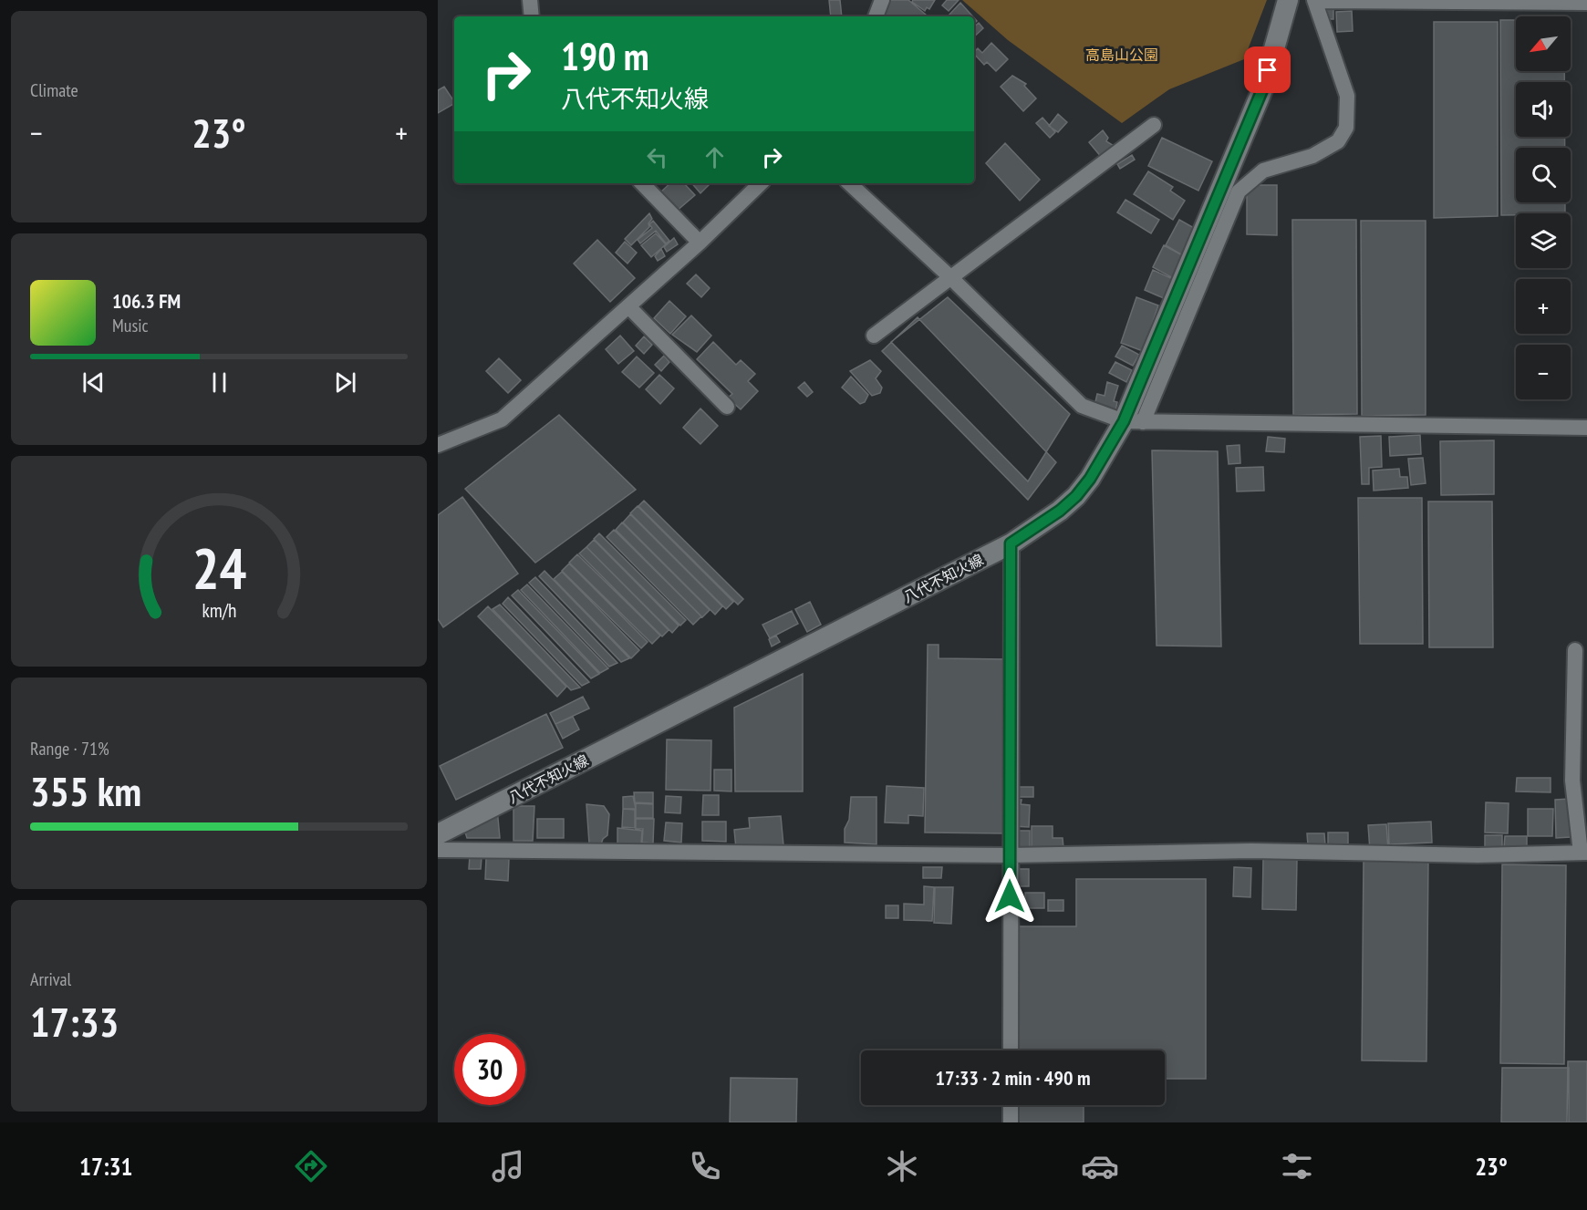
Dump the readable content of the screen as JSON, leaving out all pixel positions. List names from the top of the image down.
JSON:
{
  "streets": {
    "main road": ["八代不知火線"]
  },
  "parks": ["高島山公園"],
  "north": "bottom left",
  "page": {
    "tile": [
      "Climate",
      ["Range · 71%", "355 km"],
      ["Arrival", "17:33"]
    ],
    "map_buttons": ["+", "−"],
    "turn": ["190 m", "八代不知火線"],
    "heat": ["−", "23°", "+"],
    "song": ["106.3 FM", "Music"],
    "limit": "30",
    "trip": "17:33 · 2 min · 490 m",
    "tabs": ["17:31", "23°"],
    "gauge": ["24", "km/h"]
  }
}
